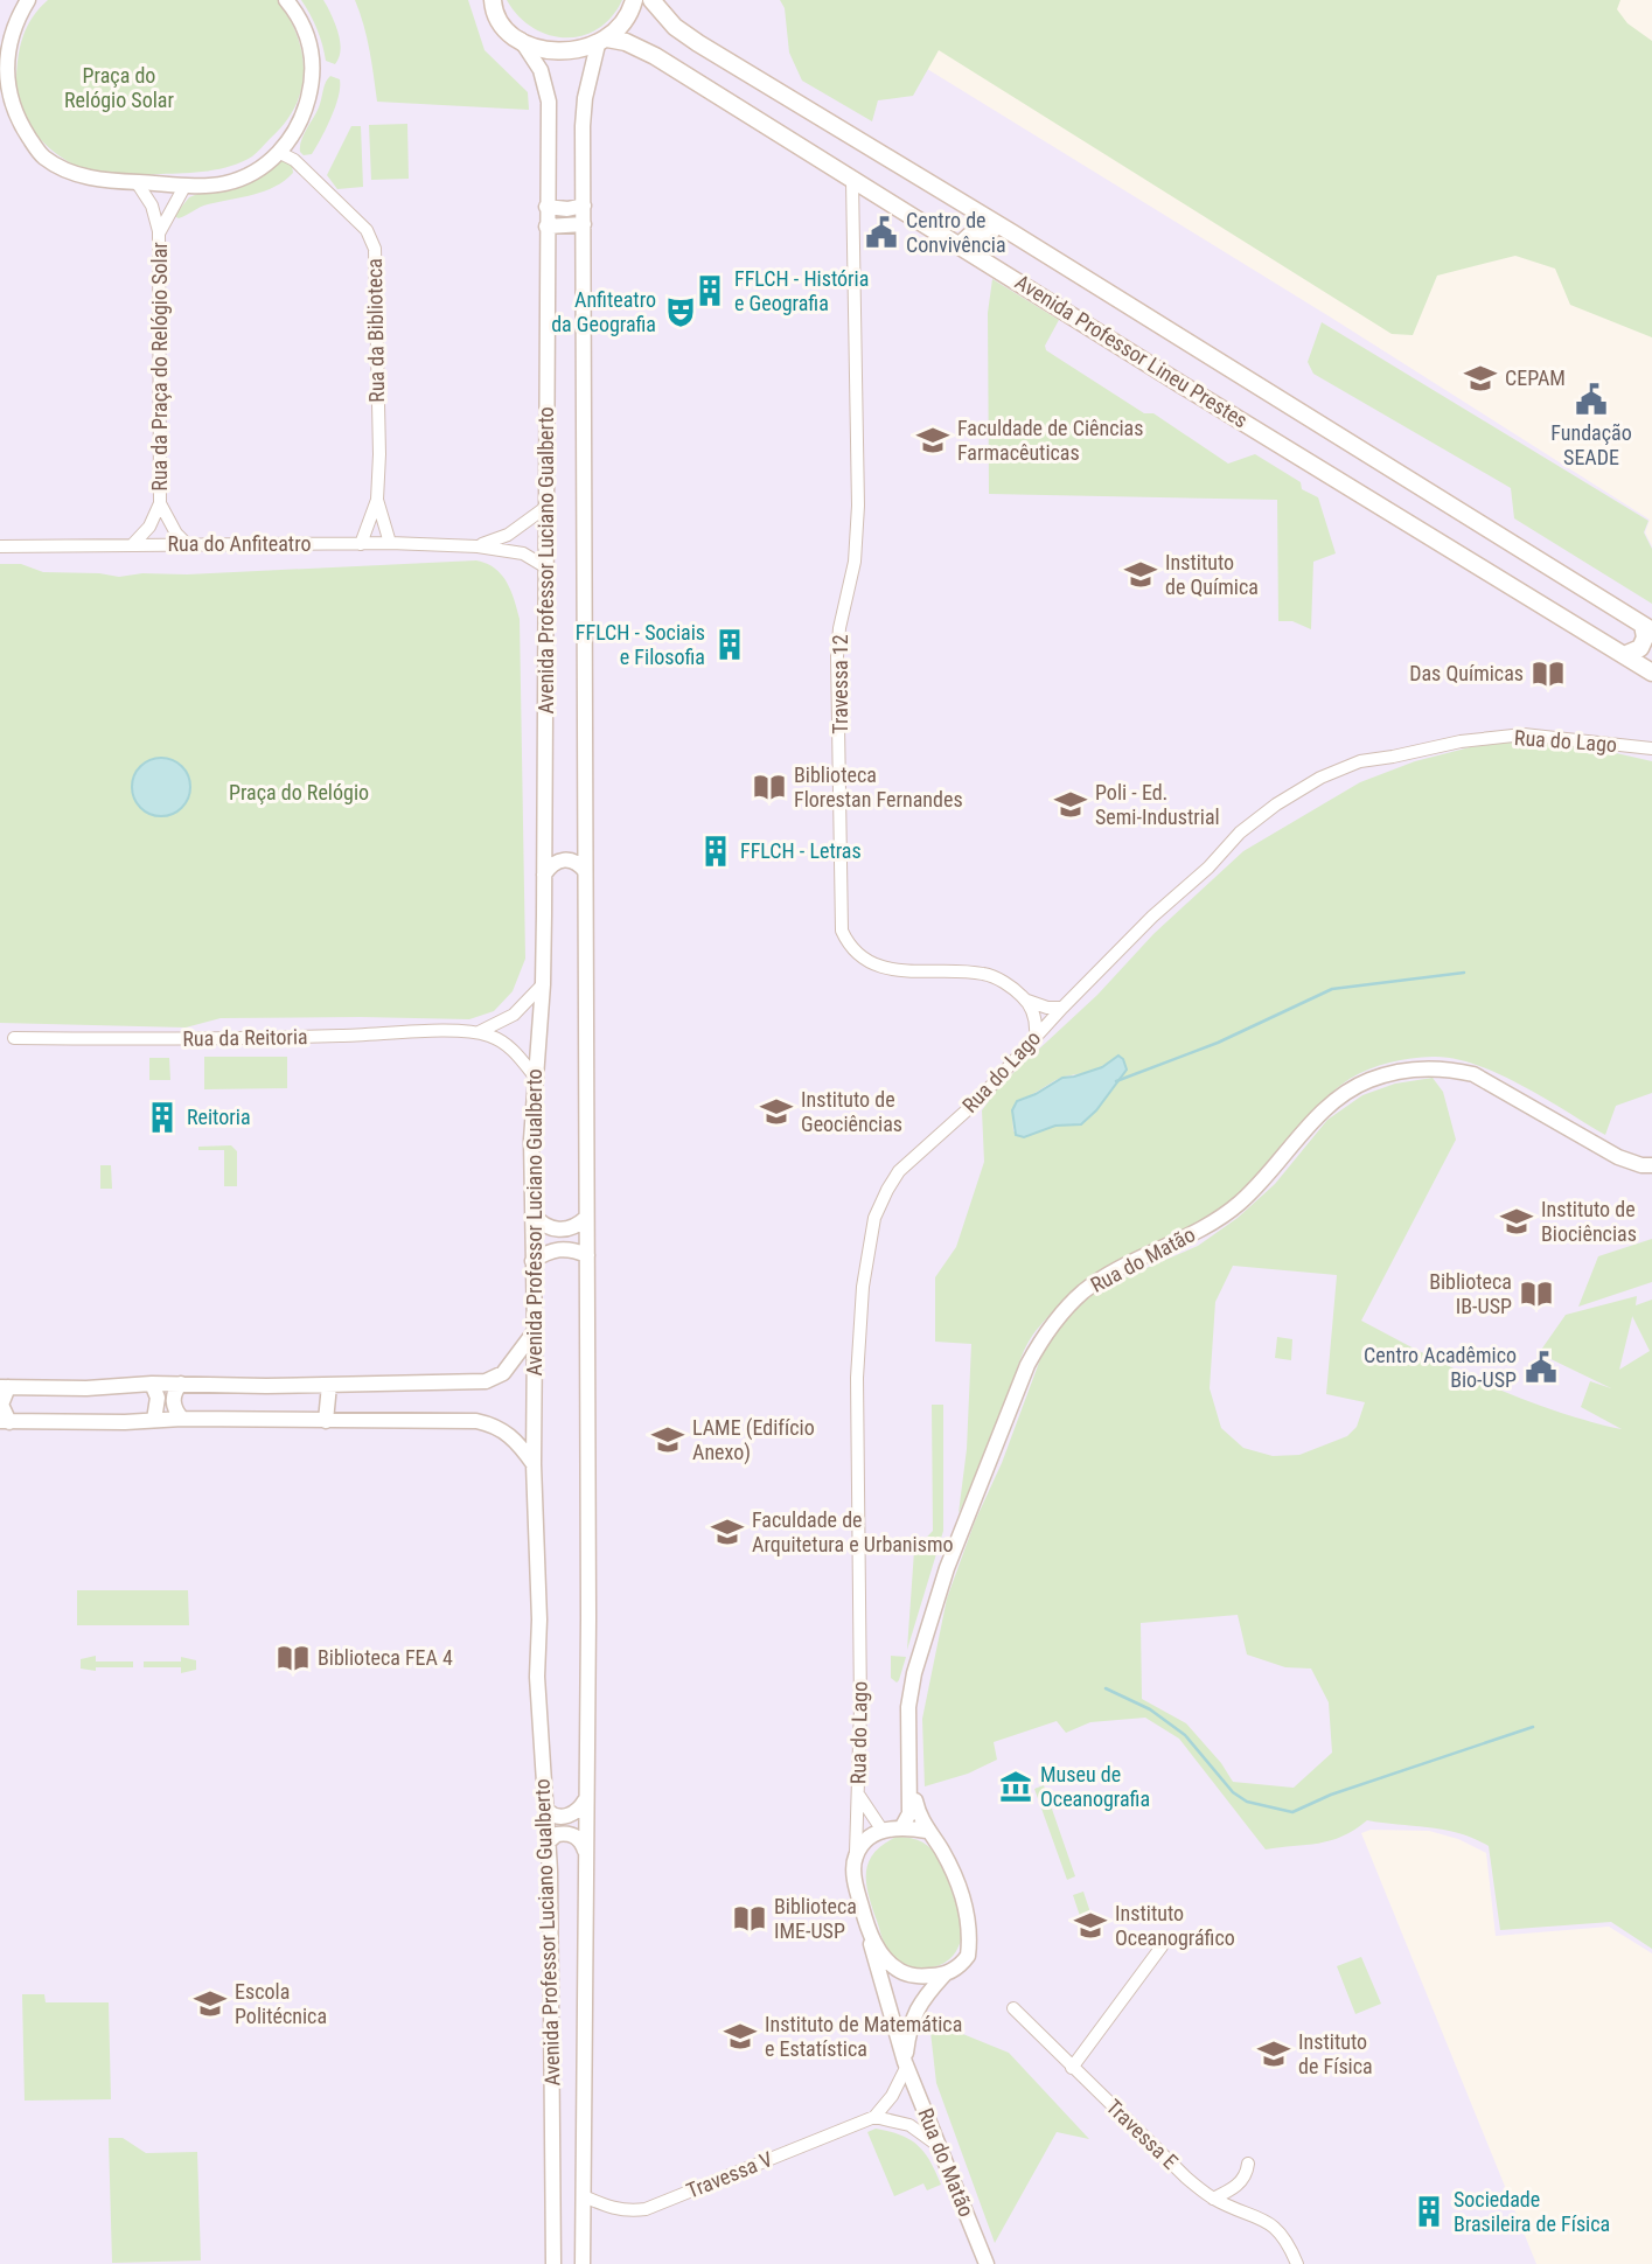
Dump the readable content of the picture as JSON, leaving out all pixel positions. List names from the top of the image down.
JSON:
{
  "streets": {
    "main road": ["Avenida Professor Lineu Prestes"],
    "street": [
      "Rua da Biblioteca",
      "Rua da Praça do Relógio Solar",
      "Rua do Anfiteatro",
      "Avenida Professor Luciano Gualberto",
      "Travessa 12",
      "Rua do Lago",
      "Rua da Reitoria",
      "Rua do Matão",
      "Travessa E",
      "Travessa V"
    ]
  },
  "crossings": [
    ["Rua da Biblioteca", "Rua do Anfiteatro"],
    ["Avenida Professor Lineu Prestes", "Avenida Professor Luciano Gualberto"],
    ["Avenida Professor Lineu Prestes", "Travessa 12"],
    ["Rua da Praça do Relógio Solar", "Rua do Anfiteatro"],
    ["Rua do Anfiteatro", "Avenida Professor Luciano Gualberto"],
    ["Avenida Professor Luciano Gualberto", "Rua da Reitoria"],
    ["Avenida Professor Luciano Gualberto", "Travessa V"],
    ["Travessa 12", "Rua do Lago"],
    ["Rua do Lago", "Rua do Matão"]
  ],
  "parks": ["Praça do Relógio Solar", "Praça do Relógio"],
  "places": {
    "public building": ["Centro de Convivência", "Fundação SEADE", "Centro Acadêmico Bio-USP"],
    "building": [
      "FFLCH - História e Geografia",
      "FFLCH - Sociais e Filosofia",
      "FFLCH - Letras",
      "Reitoria",
      "Sociedade Brasileira de Física"
    ],
    "theatre": ["Anfiteatro da Geografia"],
    "school or university": [
      "CEPAM",
      "Faculdade de Ciências Farmacêuticas",
      "Instituto de Química",
      "Poli - Ed. Semi-Industrial",
      "Instituto de Geociências",
      "Instituto de Biociências",
      "LAME (Edifício Anexo)",
      "Faculdade de Arquitetura e Urbanismo",
      "Instituto Oceanográfico",
      "Escola Politécnica",
      "Instituto de Matemática e Estatística",
      "Instituto de Física"
    ],
    "library": [
      "Das Químicas",
      "Biblioteca Florestan Fernandes",
      "Biblioteca IB-USP",
      "Biblioteca FEA 4",
      "Biblioteca IME-USP"
    ],
    "museum": ["Museu de Oceanografia"]
  }
}
